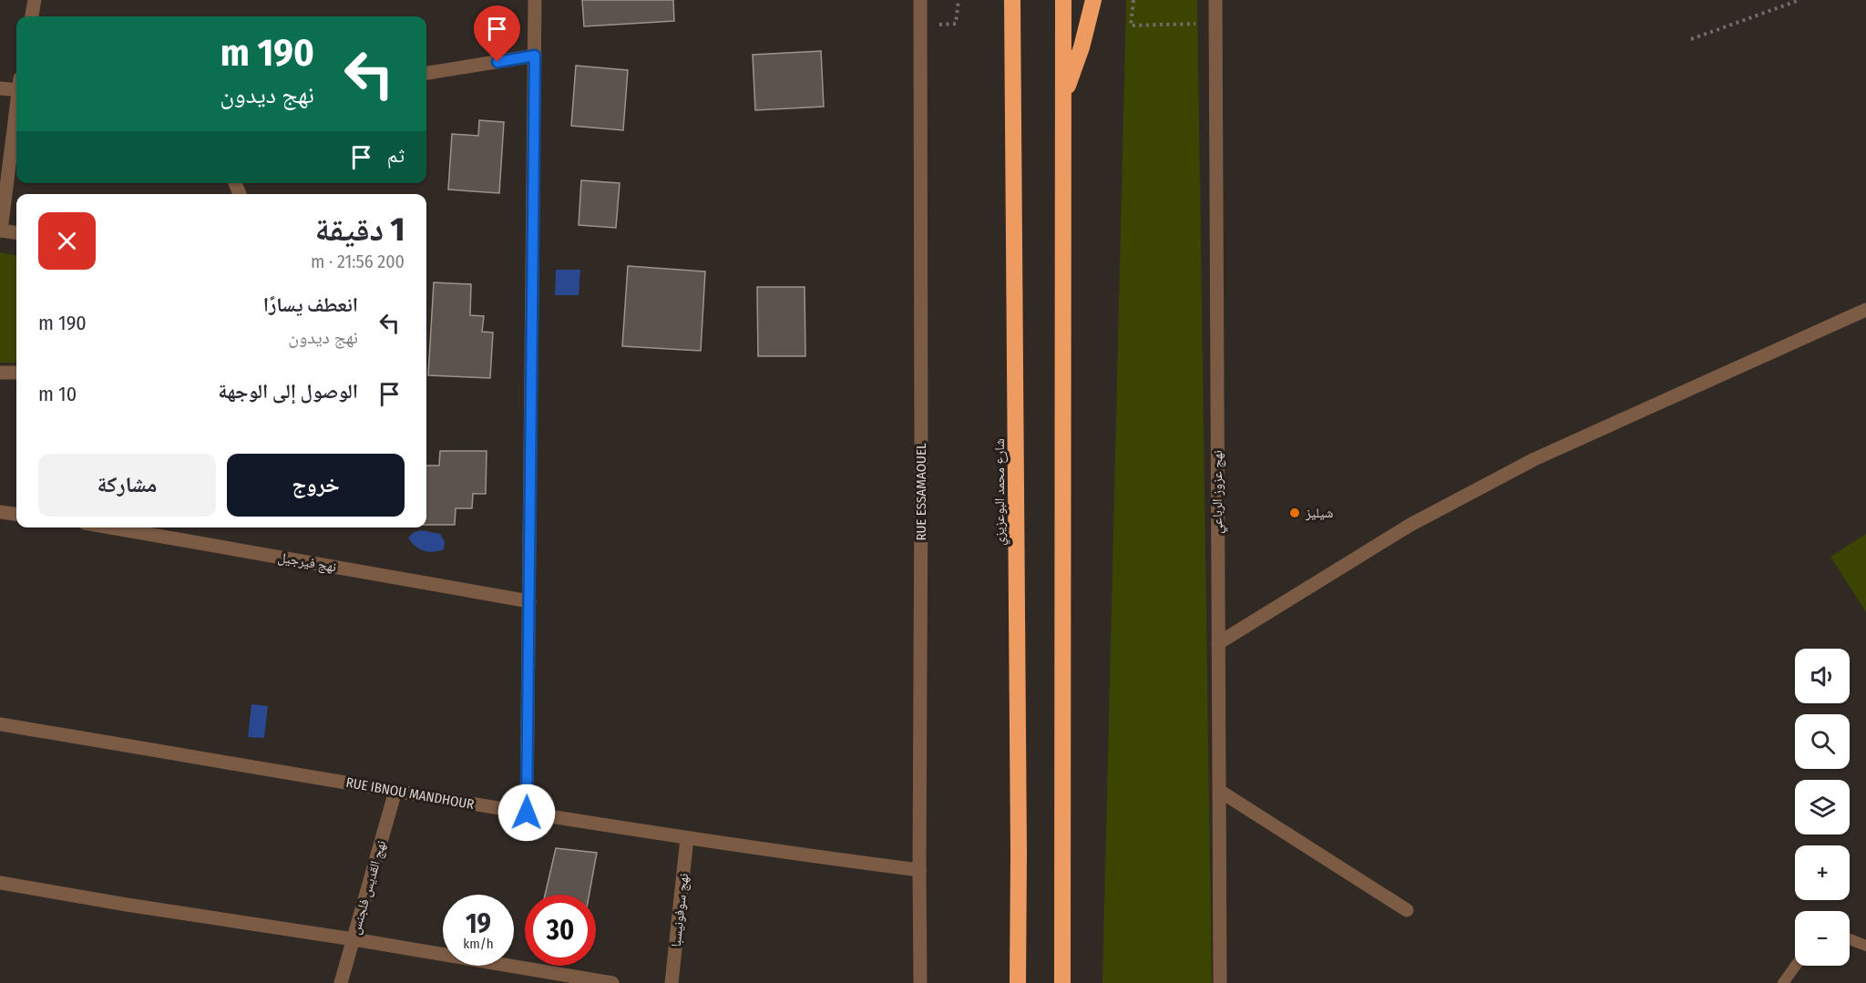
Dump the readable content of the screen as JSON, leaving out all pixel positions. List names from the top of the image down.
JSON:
{
  "streets": {
    "highway": ["شارع محمد البوعزيزي"],
    "street": [
      "RUE ESSAMAOUEL",
      "نهج عزوز الرباعي",
      "نهج فيرجيل",
      "RUE IBNOU MANDHOUR",
      "نهج القديس فلجنس",
      "نهج سوفونيسبا"
    ]
  },
  "crossings": [
    ["RUE ESSAMAOUEL", "RUE IBNOU MANDHOUR"],
    ["RUE IBNOU MANDHOUR", "نهج القديس فلجنس"],
    ["RUE IBNOU MANDHOUR", "نهج سوفونيسبا"]
  ],
  "places": ["شيليز"],
  "page": {
    "turn": ["190 m", "نهج ديدون"],
    "then": "ثم",
    "heading": ["1 دقيقة", "200 m · 21:56"],
    "list": [
      {
        "name": "انعطف يسارًا",
        "note": "نهج ديدون",
        "value": "190 m"
      },
      {
        "name": "الوصول إلى الوجهة",
        "value": "10 m"
      }
    ],
    "buttons": ["خروج", "مشاركة"],
    "map_buttons": ["+", "−"],
    "speed": "19 km/h",
    "limit": "30"
  }
}
